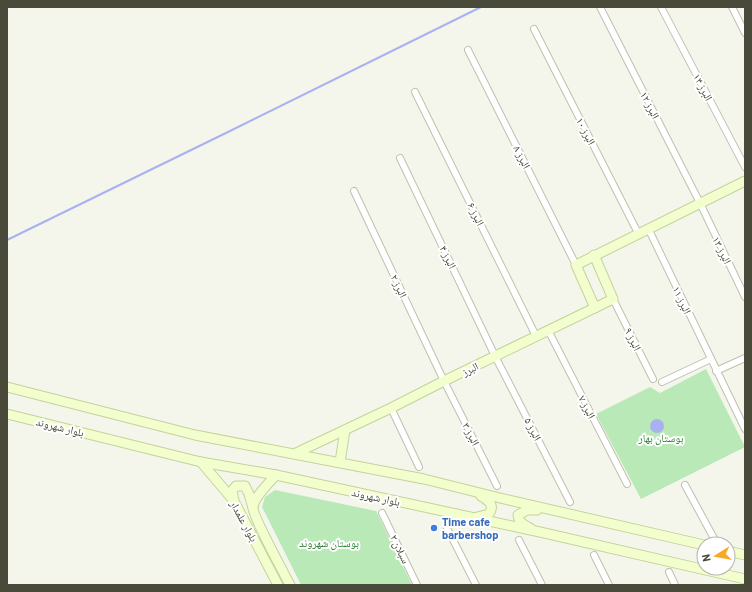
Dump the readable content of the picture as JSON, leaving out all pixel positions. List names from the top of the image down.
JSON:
{
  "streets": {
    "main road": ["البرز", "بلوار شهروند", "بلوار علمدار"],
    "street": [
      "البرز ۱۴",
      "البرز ۱۲",
      "البرز ۱۰",
      "البرز ۸",
      "البرز ۶",
      "البرز ۱۳",
      "البرز ۴",
      "البرز ۲",
      "البرز ۱۱",
      "البرز ۹",
      "البرز ۷",
      "البرز ۵",
      "البرز ۳",
      "سبلان ۲"
    ]
  },
  "crossings": [
    ["البرز ۱۲", "البرز ۱۳"],
    ["البرز ۶", "البرز"],
    ["البرز ۴", "البرز"],
    ["البرز ۴", "البرز ۵"],
    ["البرز ۲", "البرز"],
    ["البرز ۲", "البرز ۳"],
    ["البرز ۹", "البرز"],
    ["البرز", "البرز ۷"],
    ["البرز", "البرز ۵"],
    ["البرز", "البرز ۳"],
    ["بلوار شهروند", "بلوار علمدار"]
  ],
  "parks": ["بوستان بهار", "بوستان شهروند"],
  "places": ["Time cafe barbershop"],
  "north": "left"
}
